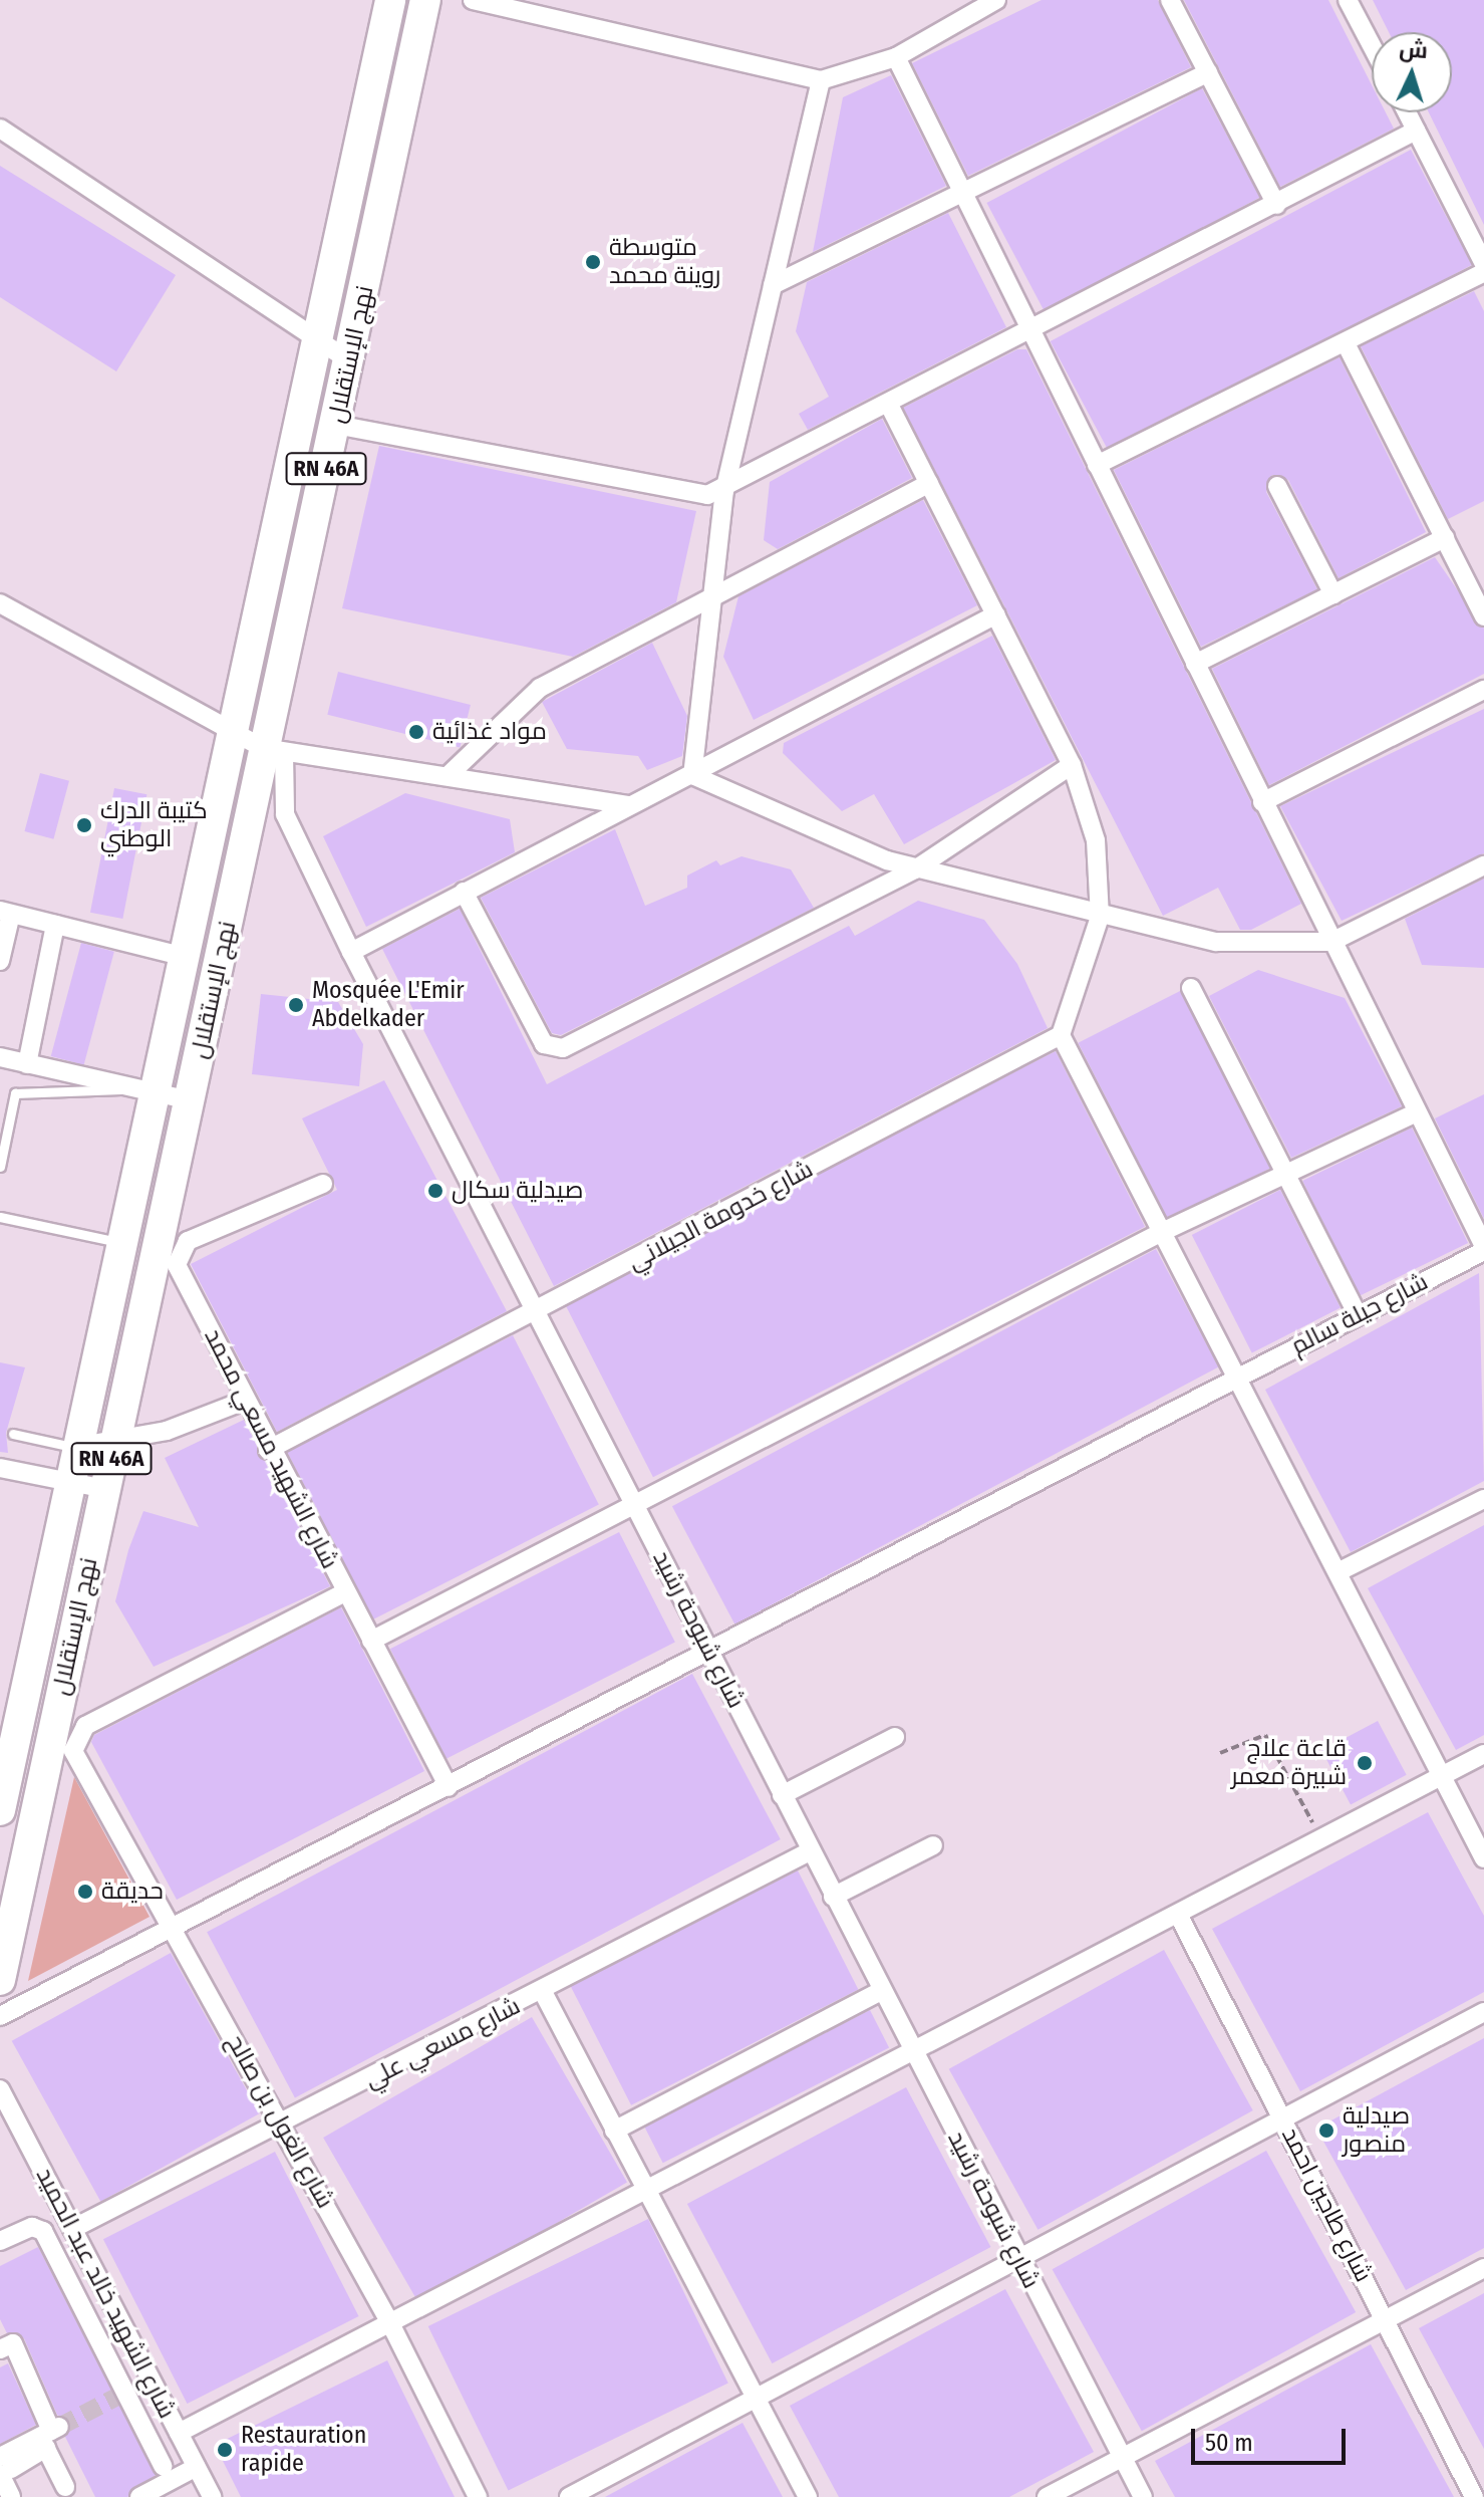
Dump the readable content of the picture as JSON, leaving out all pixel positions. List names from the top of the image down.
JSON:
{
  "streets": {
    "main road": ["نهج الإستقلال", "RN 46A"],
    "street": [
      "شارع خدومة الجيلاني",
      "شارع حيلة سالم",
      "شارع الشهيد مسعي محمد",
      "شارع شبوحة رشيد",
      "شارع مسعي علي",
      "شارع الغول بن صالح",
      "شارع طاجين احمد",
      "شارع الشهيد خالد عبد الحميد"
    ]
  },
  "crossings": [
    ["نهج الإستقلال", "شارع شبوحة رشيد"],
    ["نهج الإستقلال", "شارع الغول بن صالح"],
    ["شارع خدومة الجيلاني", "شارع الشهيد مسعي محمد"],
    ["شارع خدومة الجيلاني", "شارع شبوحة رشيد"],
    ["شارع حيلة سالم", "شارع الشهيد مسعي محمد"],
    ["شارع حيلة سالم", "شارع شبوحة رشيد"],
    ["شارع حيلة سالم", "شارع الغول بن صالح"],
    ["شارع شبوحة رشيد", "شارع مسعي علي"],
    ["شارع مسعي علي", "شارع الغول بن صالح"],
    ["شارع مسعي علي", "شارع الشهيد خالد عبد الحميد"]
  ],
  "places": [
    "متوسطة روينة محمد",
    "مواد غذائية",
    "كتيبة الدرك الوطني",
    "Mosquée L'Emir Abdelkader",
    "صيدلية سكال",
    "قاعة علاج شبيرة معمر",
    "حديقة",
    "صيدلية منصور",
    "Restauration rapide"
  ],
  "scale_bar": "50 m",
  "north": "top"
}
